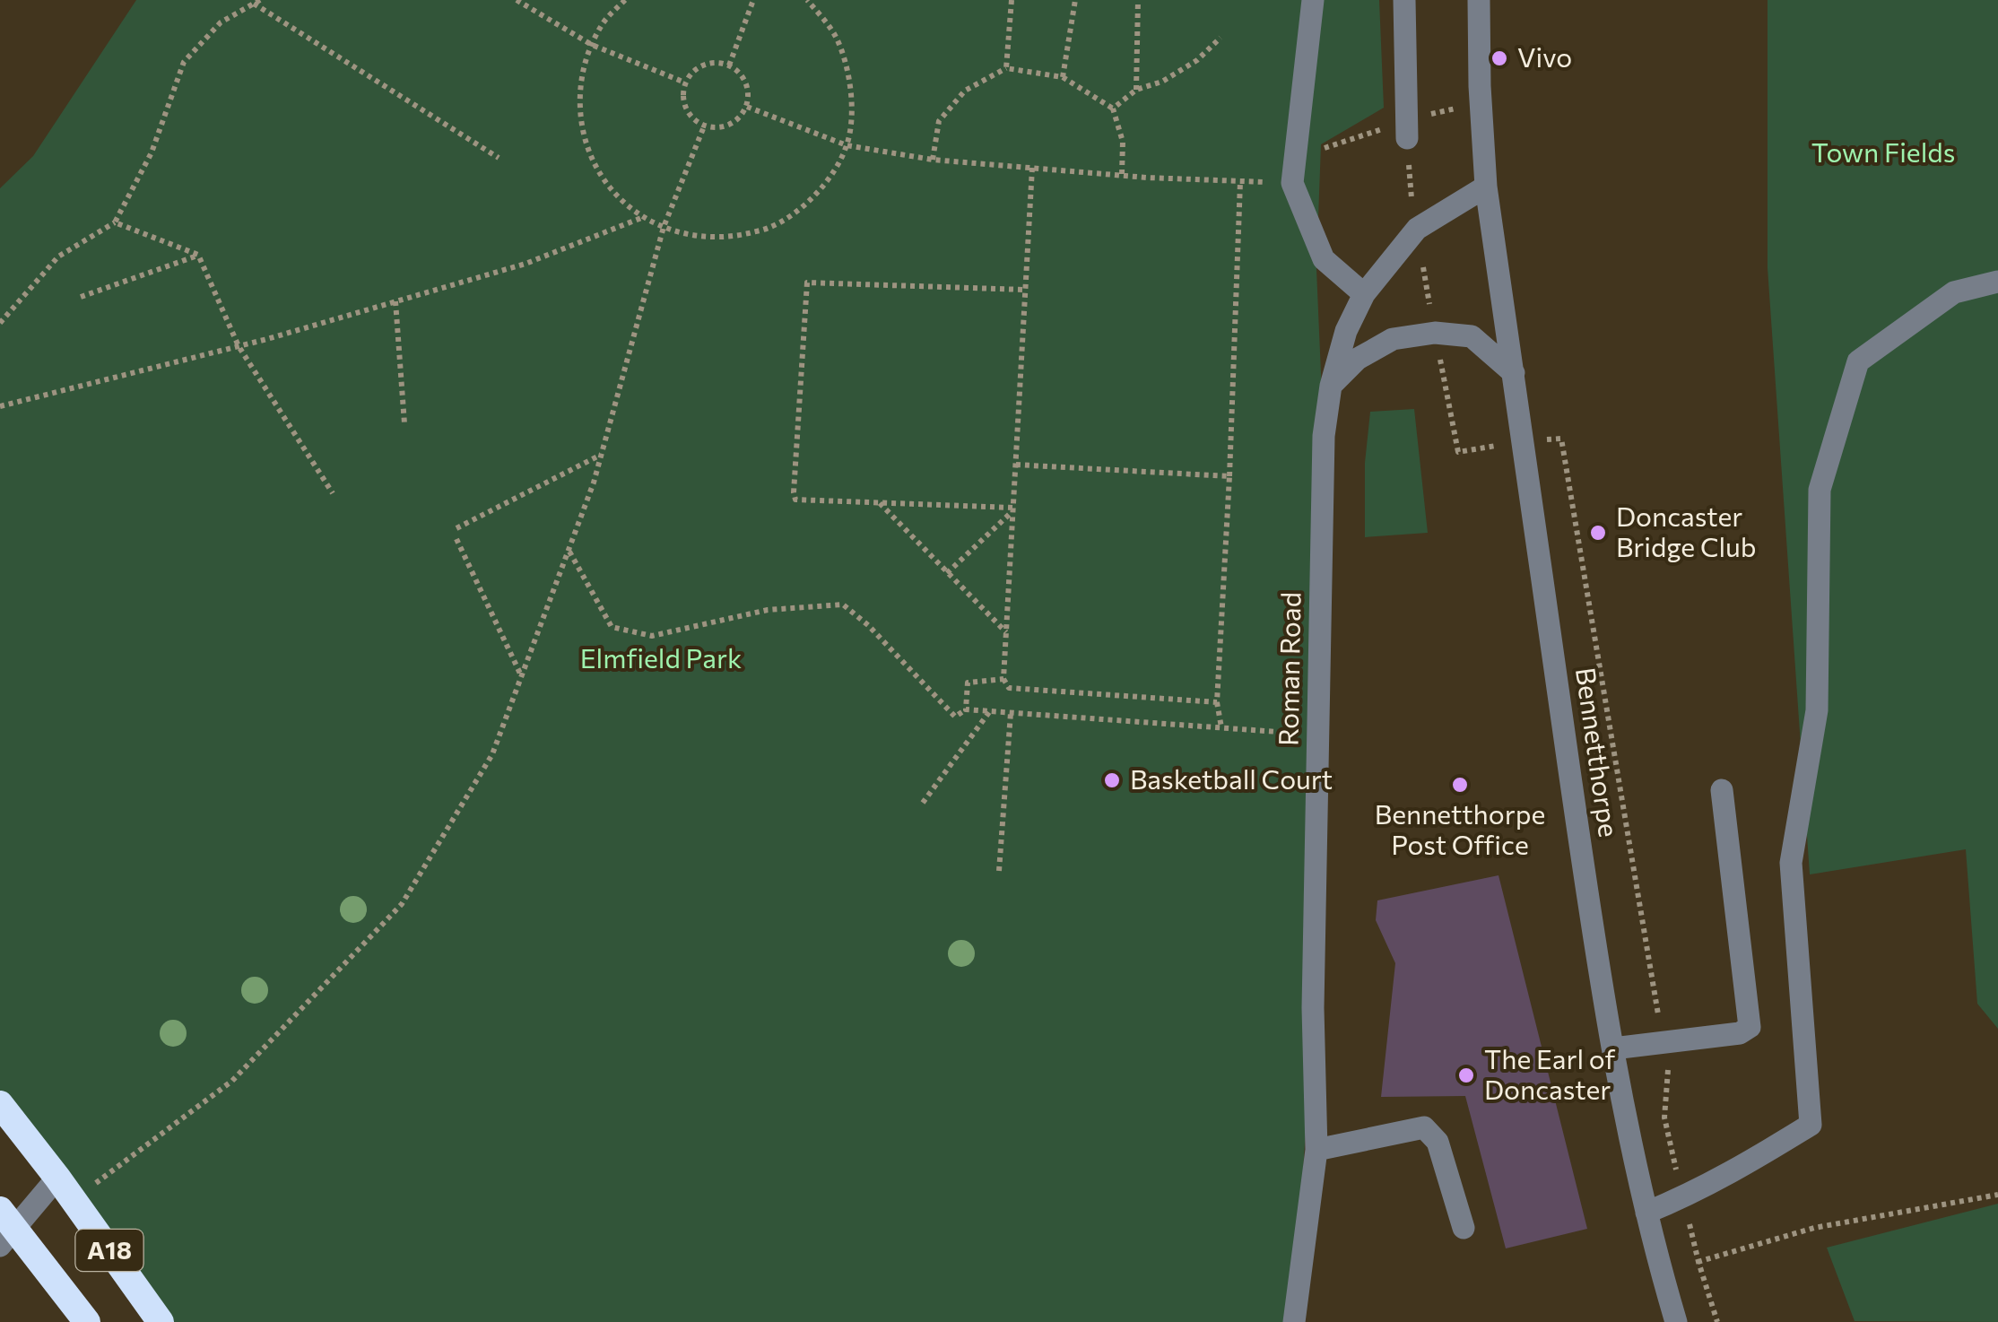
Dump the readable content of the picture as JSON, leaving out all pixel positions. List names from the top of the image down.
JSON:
{
  "streets": {
    "highway": ["A18"],
    "street": ["Roman Road", "Bennetthorpe"]
  },
  "crossings": [
    ["Roman Road", "Bennetthorpe"]
  ],
  "parks": ["Town Fields", "Elmfield Park"],
  "places": [
    "Vivo",
    "Doncaster Bridge Club",
    "Basketball Court",
    "Bennetthorpe Post Office",
    "The Earl of Doncaster"
  ]
}
